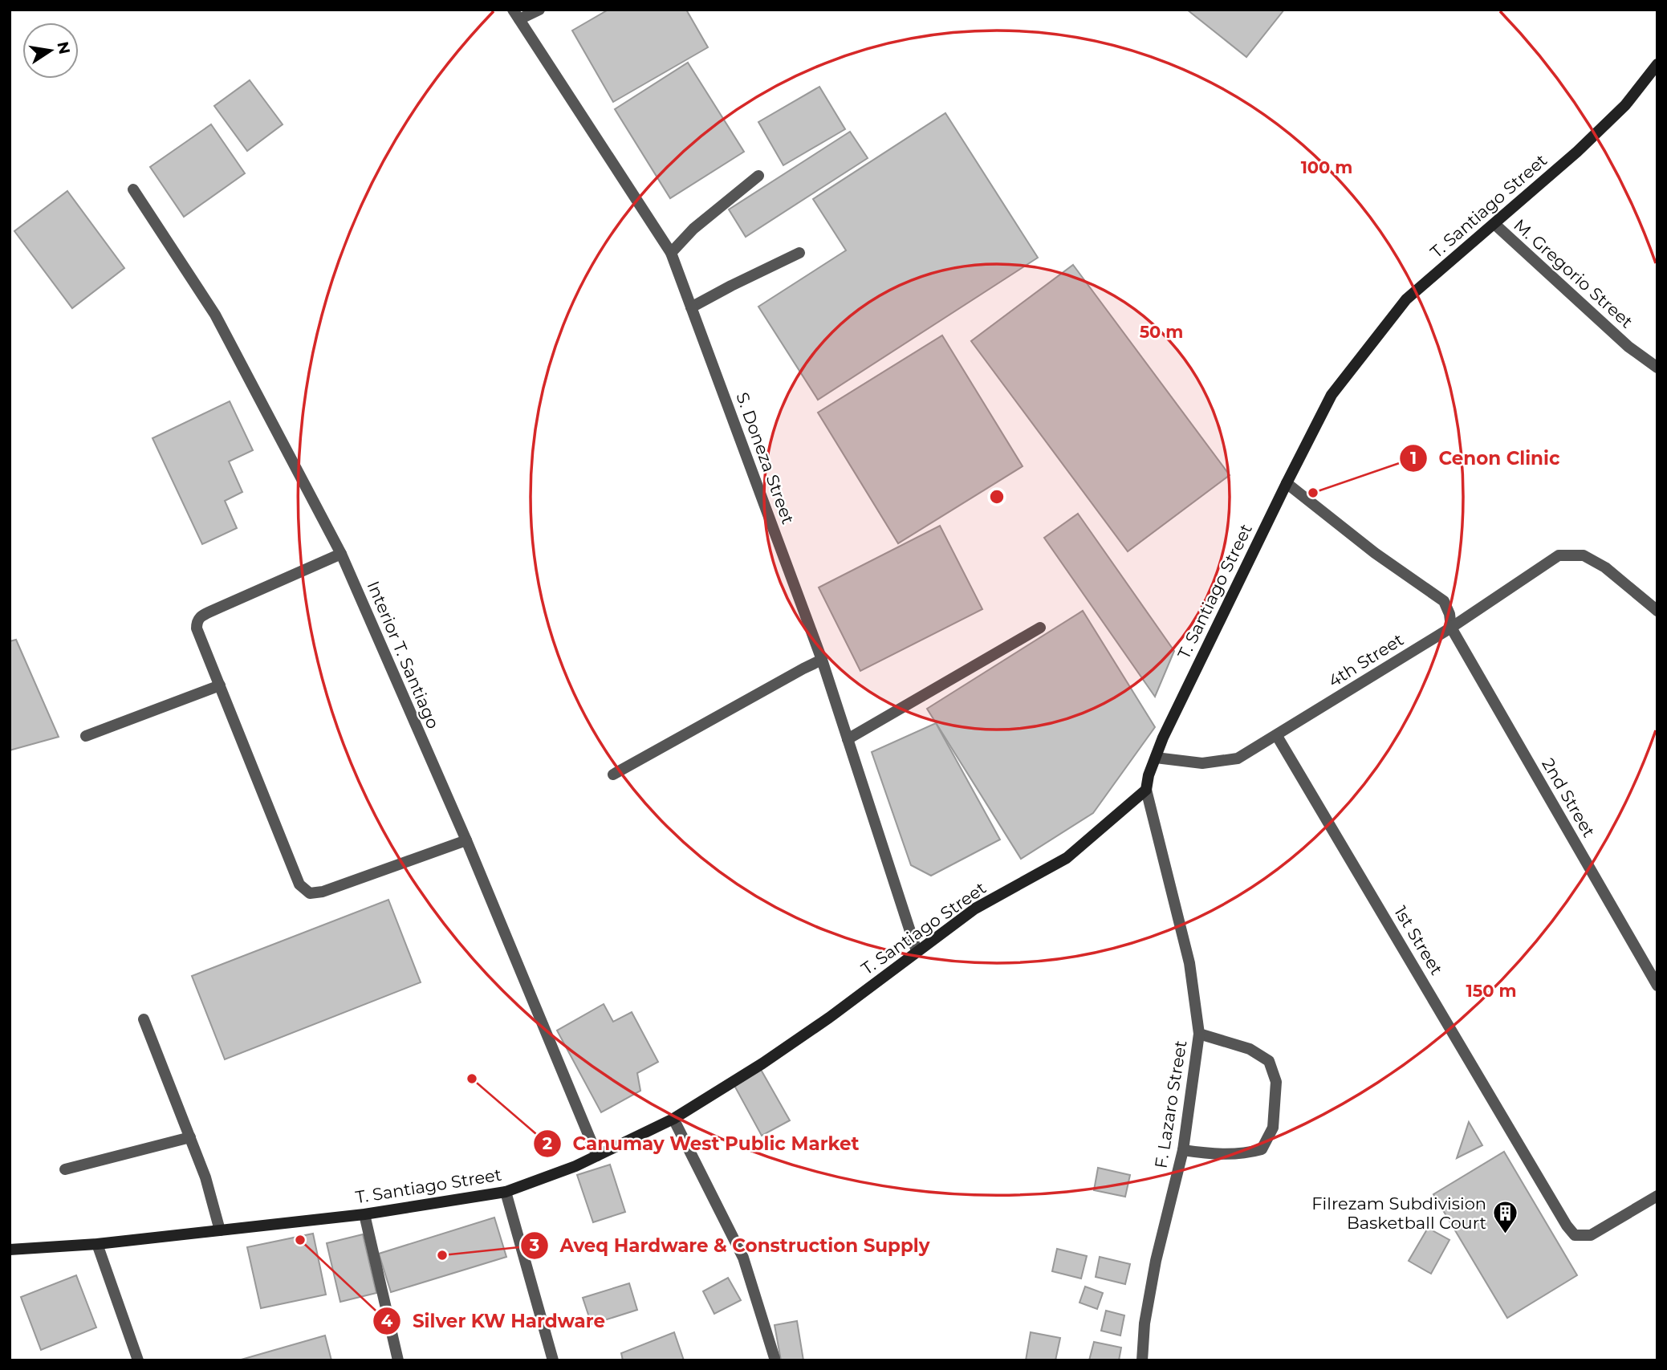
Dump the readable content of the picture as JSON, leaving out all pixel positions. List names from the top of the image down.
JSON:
{
  "streets": {
    "main road": ["T. Santiago Street"],
    "street": [
      "M. Gregorio Street",
      "S. Doneza Street",
      "Interior T. Santiago",
      "4th Street",
      "2nd Street",
      "1st Street",
      "F. Lazaro Street"
    ]
  },
  "crossings": [
    ["T. Santiago Street", "M. Gregorio Street"],
    ["T. Santiago Street", "S. Doneza Street"],
    ["T. Santiago Street", "Interior T. Santiago"],
    ["T. Santiago Street", "4th Street"],
    ["T. Santiago Street", "2nd Street"],
    ["T. Santiago Street", "F. Lazaro Street"],
    ["4th Street", "2nd Street"],
    ["4th Street", "1st Street"]
  ],
  "places": {
    "other": [
      "Cenon Clinic",
      "Canumay West Public Market",
      "Silver KW Hardware",
      "Aveq Hardware & Construction Supply"
    ],
    "building": ["Filrezam Subdivision Basketball Court"]
  },
  "north": "right",
  "rings": ["100 m", "50 m", "150 m"]
}
